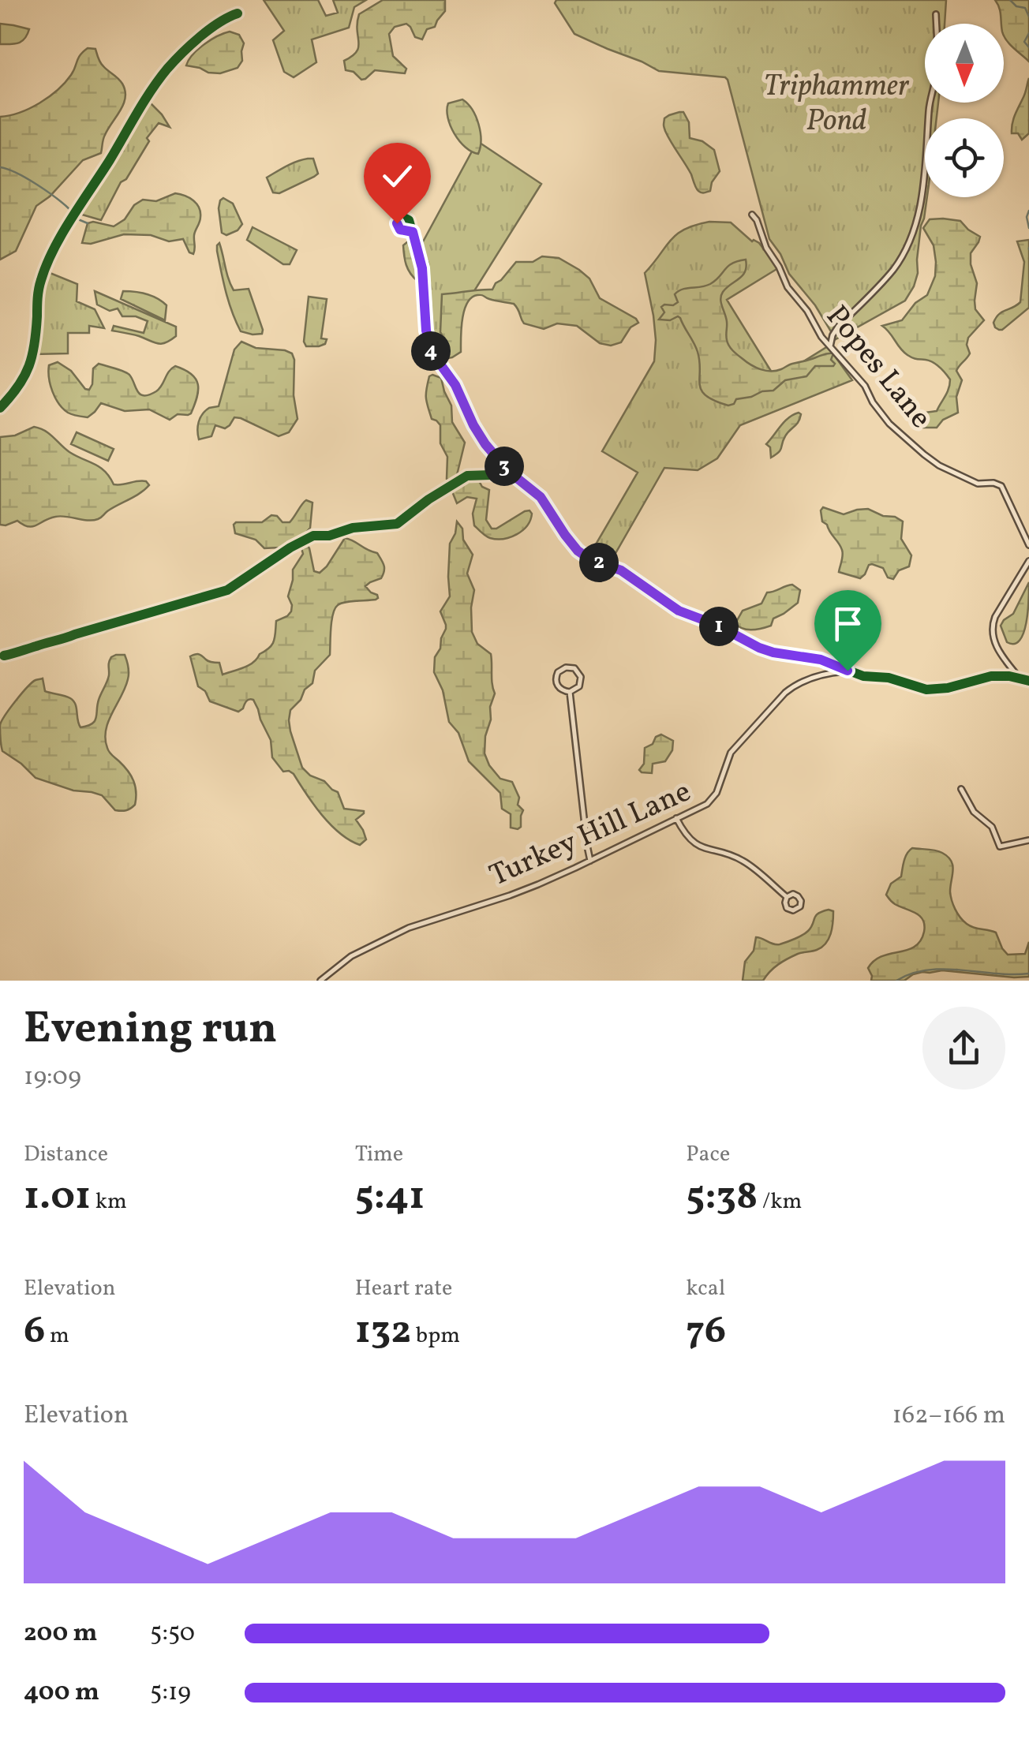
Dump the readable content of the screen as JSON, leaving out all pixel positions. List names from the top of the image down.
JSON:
{
  "streets": {
    "street": ["Popes Lane", "Turkey Hill Lane"]
  },
  "parks": ["Triphammer Pond"],
  "north": "bottom",
  "page": {
    "pins": [
      "4",
      "3",
      "2",
      "1"
    ],
    "heading": ["Evening run", "19:09"],
    "stats": [
      ["Distance", "1.01 km"],
      ["Time", "5:41"],
      ["Pace", "5:38 /km"],
      ["Elevation", "6 m"],
      ["Heart rate", "132 bpm"],
      ["kcal", "76"]
    ],
    "chart": ["Elevation", "162–166 m"],
    "list": [
      {
        "name": "200 m",
        "note": "5:50"
      },
      {
        "name": "400 m",
        "note": "5:19"
      }
    ]
  }
}
